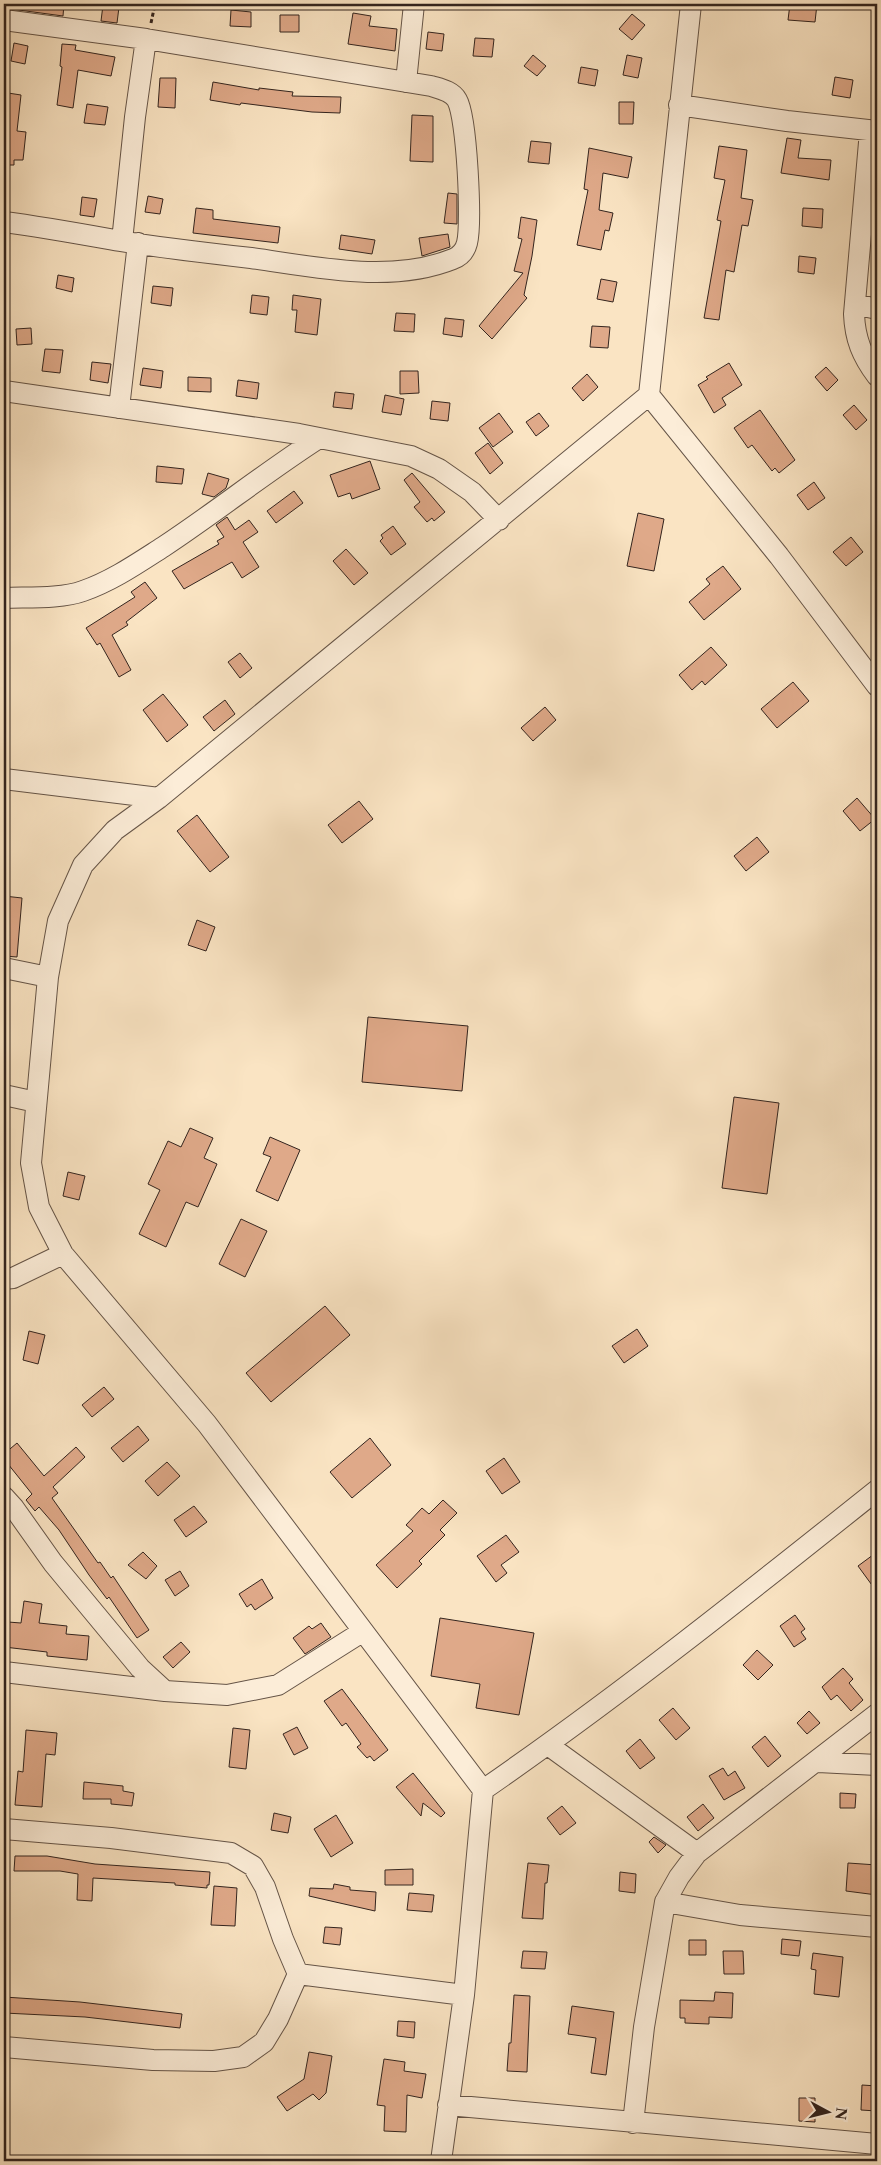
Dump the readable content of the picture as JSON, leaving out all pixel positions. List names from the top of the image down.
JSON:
{
  "north": "right"
}
